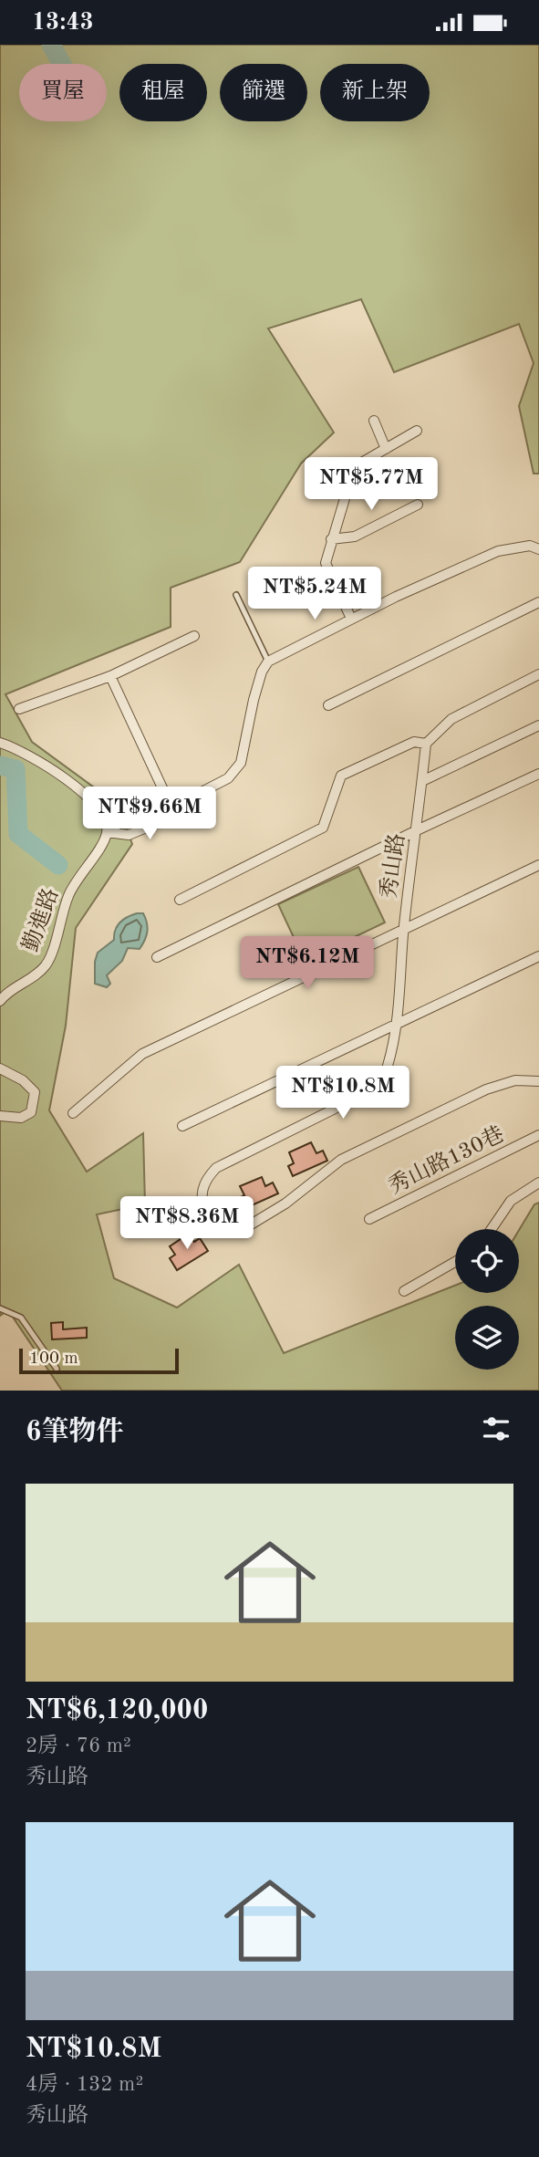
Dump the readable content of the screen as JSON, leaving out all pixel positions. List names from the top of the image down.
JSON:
{
  "streets": {
    "street": ["秀山路", "勤進路", "秀山路130巷"]
  },
  "scale_bar": "100 m",
  "page": {
    "status": "13:43",
    "chip": [
      "買屋",
      "租屋",
      "篩選",
      "新上架"
    ],
    "price": [
      "NT$5.77M",
      "NT$5.24M",
      "NT$9.66M",
      "NT$6.12M",
      "NT$10.8M",
      "NT$8.36M"
    ],
    "scale": "100 m",
    "heading": "6筆物件",
    "list": [
      {
        "name": "NT$6,120,000",
        "note": "2房 · 76 m² · 秀山路"
      },
      {
        "name": "NT$10.8M",
        "note": "4房 · 132 m² · 秀山路"
      }
    ]
  }
}
